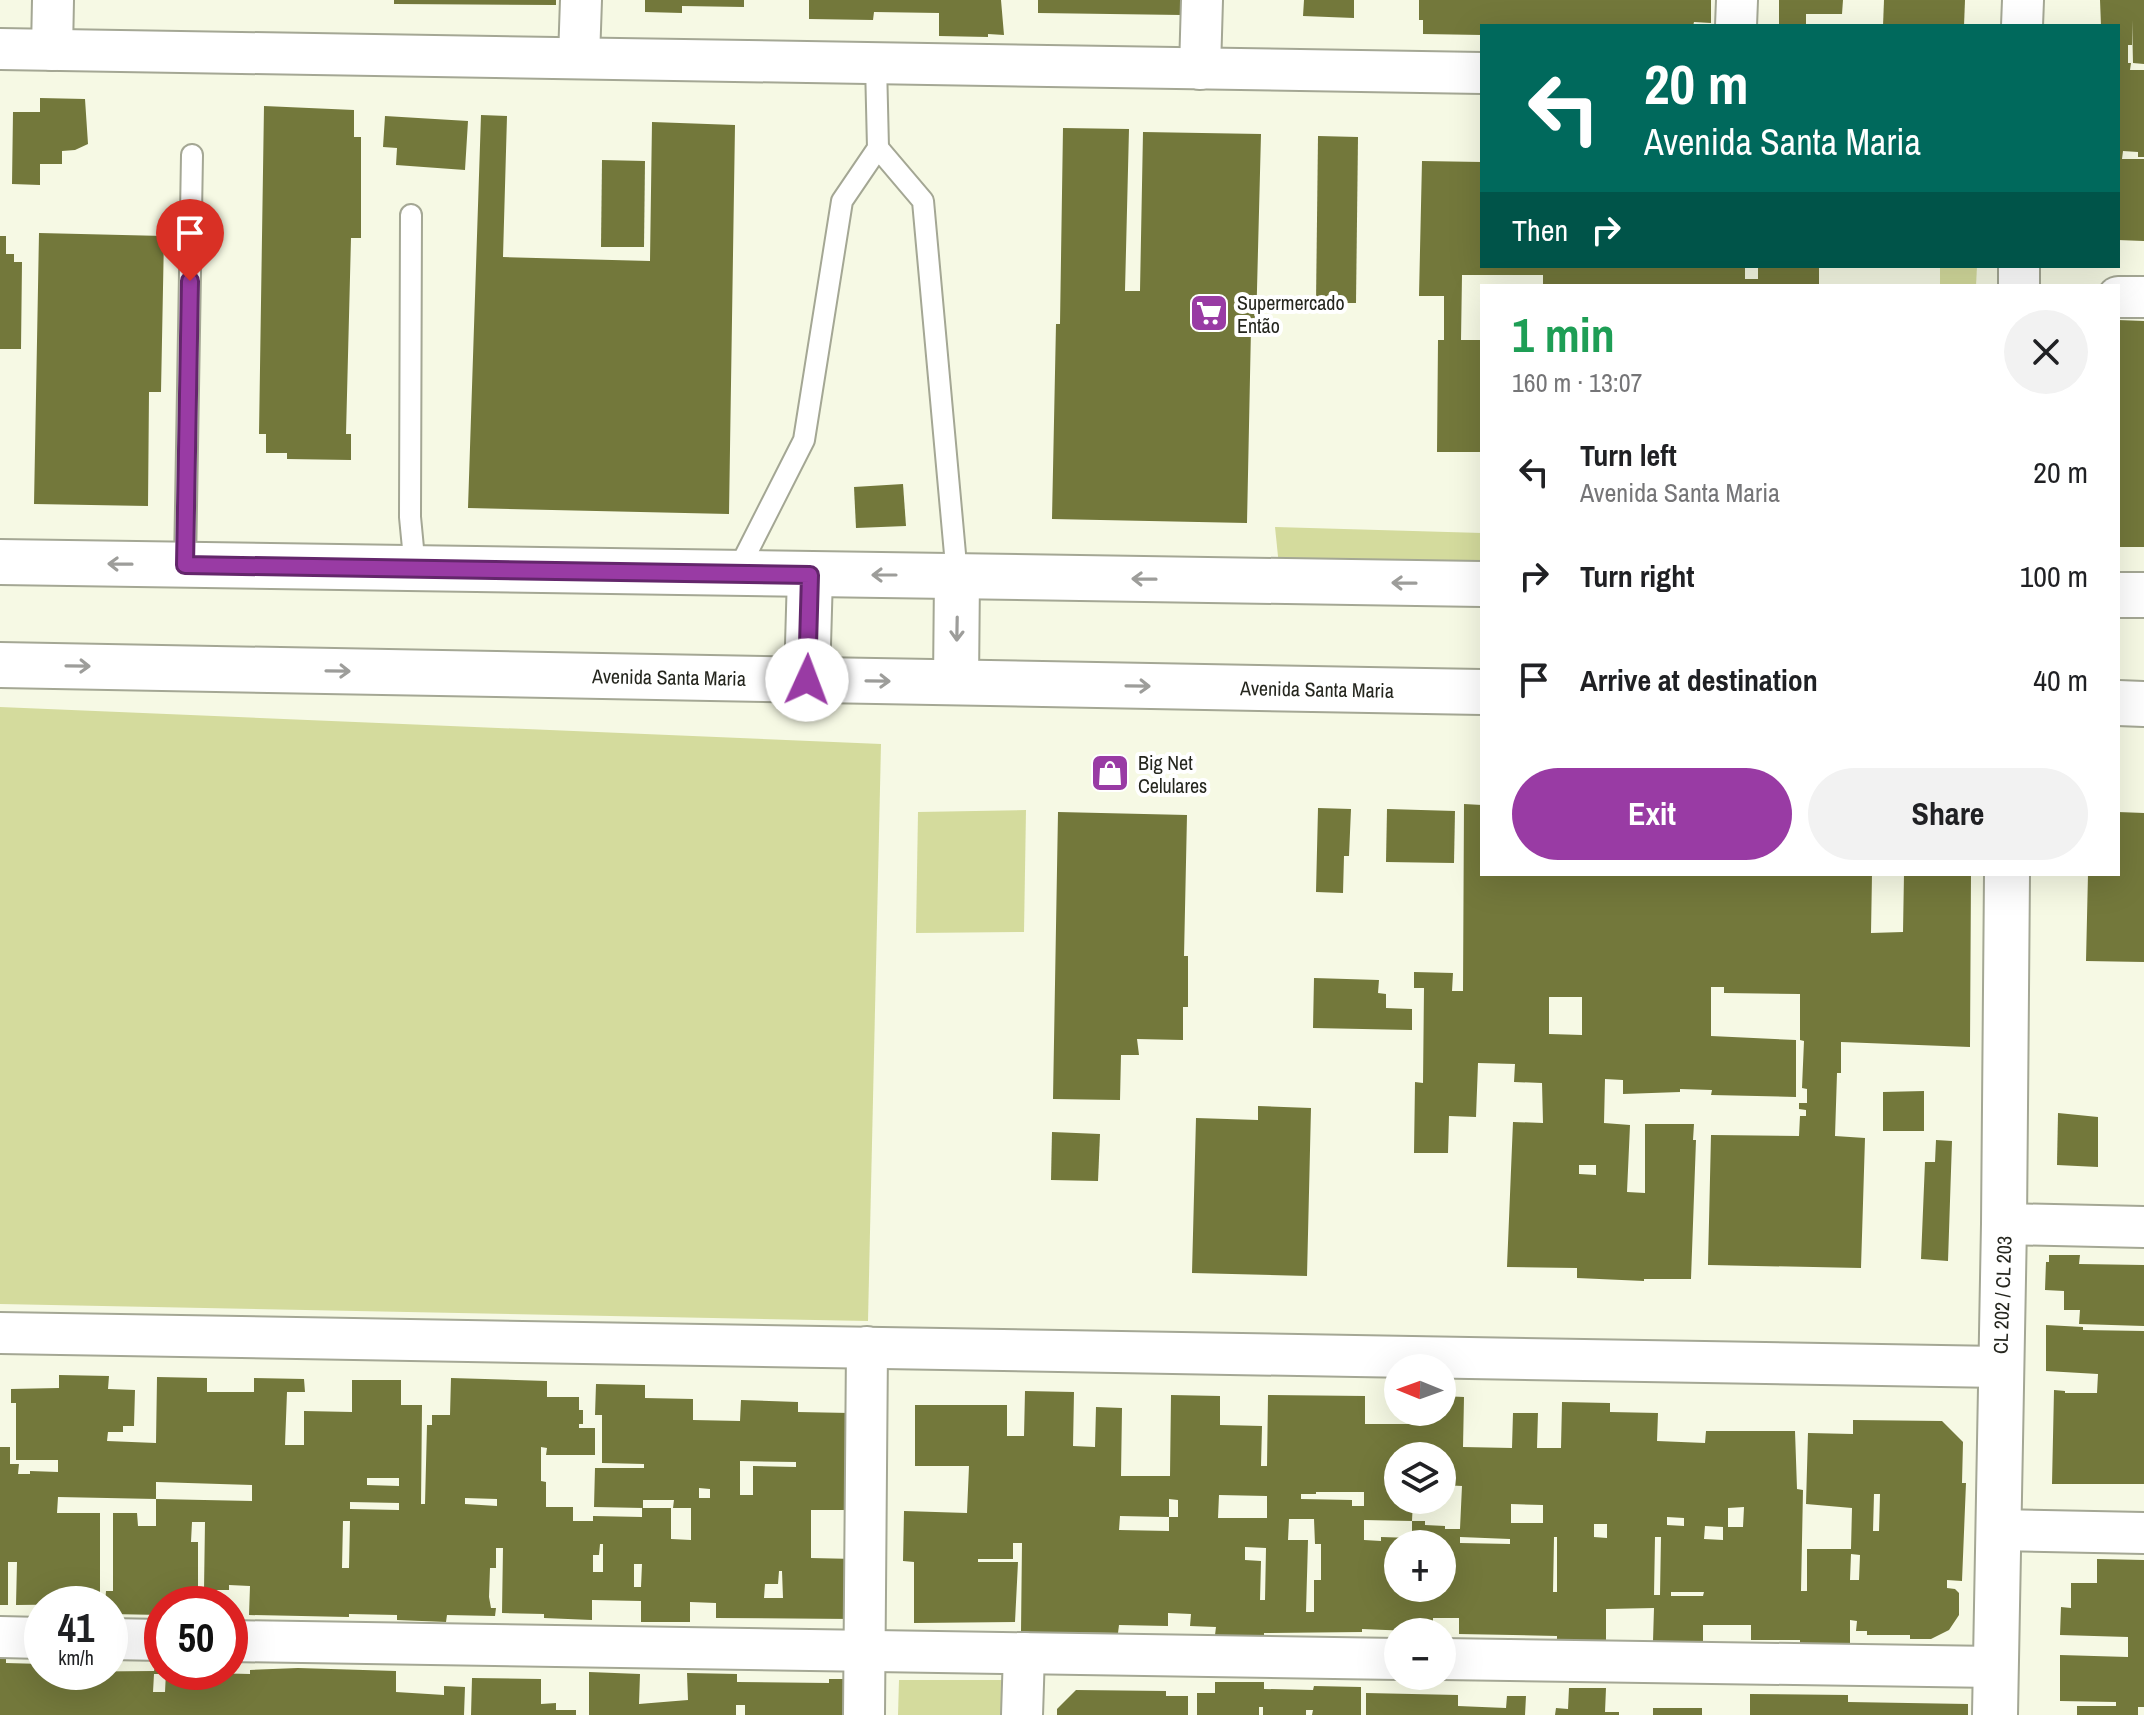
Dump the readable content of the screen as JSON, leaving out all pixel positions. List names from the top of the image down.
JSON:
{
  "streets": {
    "main road": ["Avenida Santa Maria", "CL 202 / CL 203"]
  },
  "places": {
    "supermarket": ["Supermercado Então"],
    "shop": ["Big Net Celulares"]
  },
  "north": "left",
  "page": {
    "turn": ["20 m", "Avenida Santa Maria"],
    "then": "Then",
    "heading": ["1 min", "160 m · 13:07"],
    "list": [
      {
        "name": "Turn left",
        "note": "Avenida Santa Maria",
        "value": "20 m"
      },
      {
        "name": "Turn right",
        "value": "100 m"
      },
      {
        "name": "Arrive at destination",
        "value": "40 m"
      }
    ],
    "buttons": ["Exit", "Share"],
    "map_buttons": ["+", "−"],
    "speed": "41 km/h",
    "limit": "50"
  }
}
